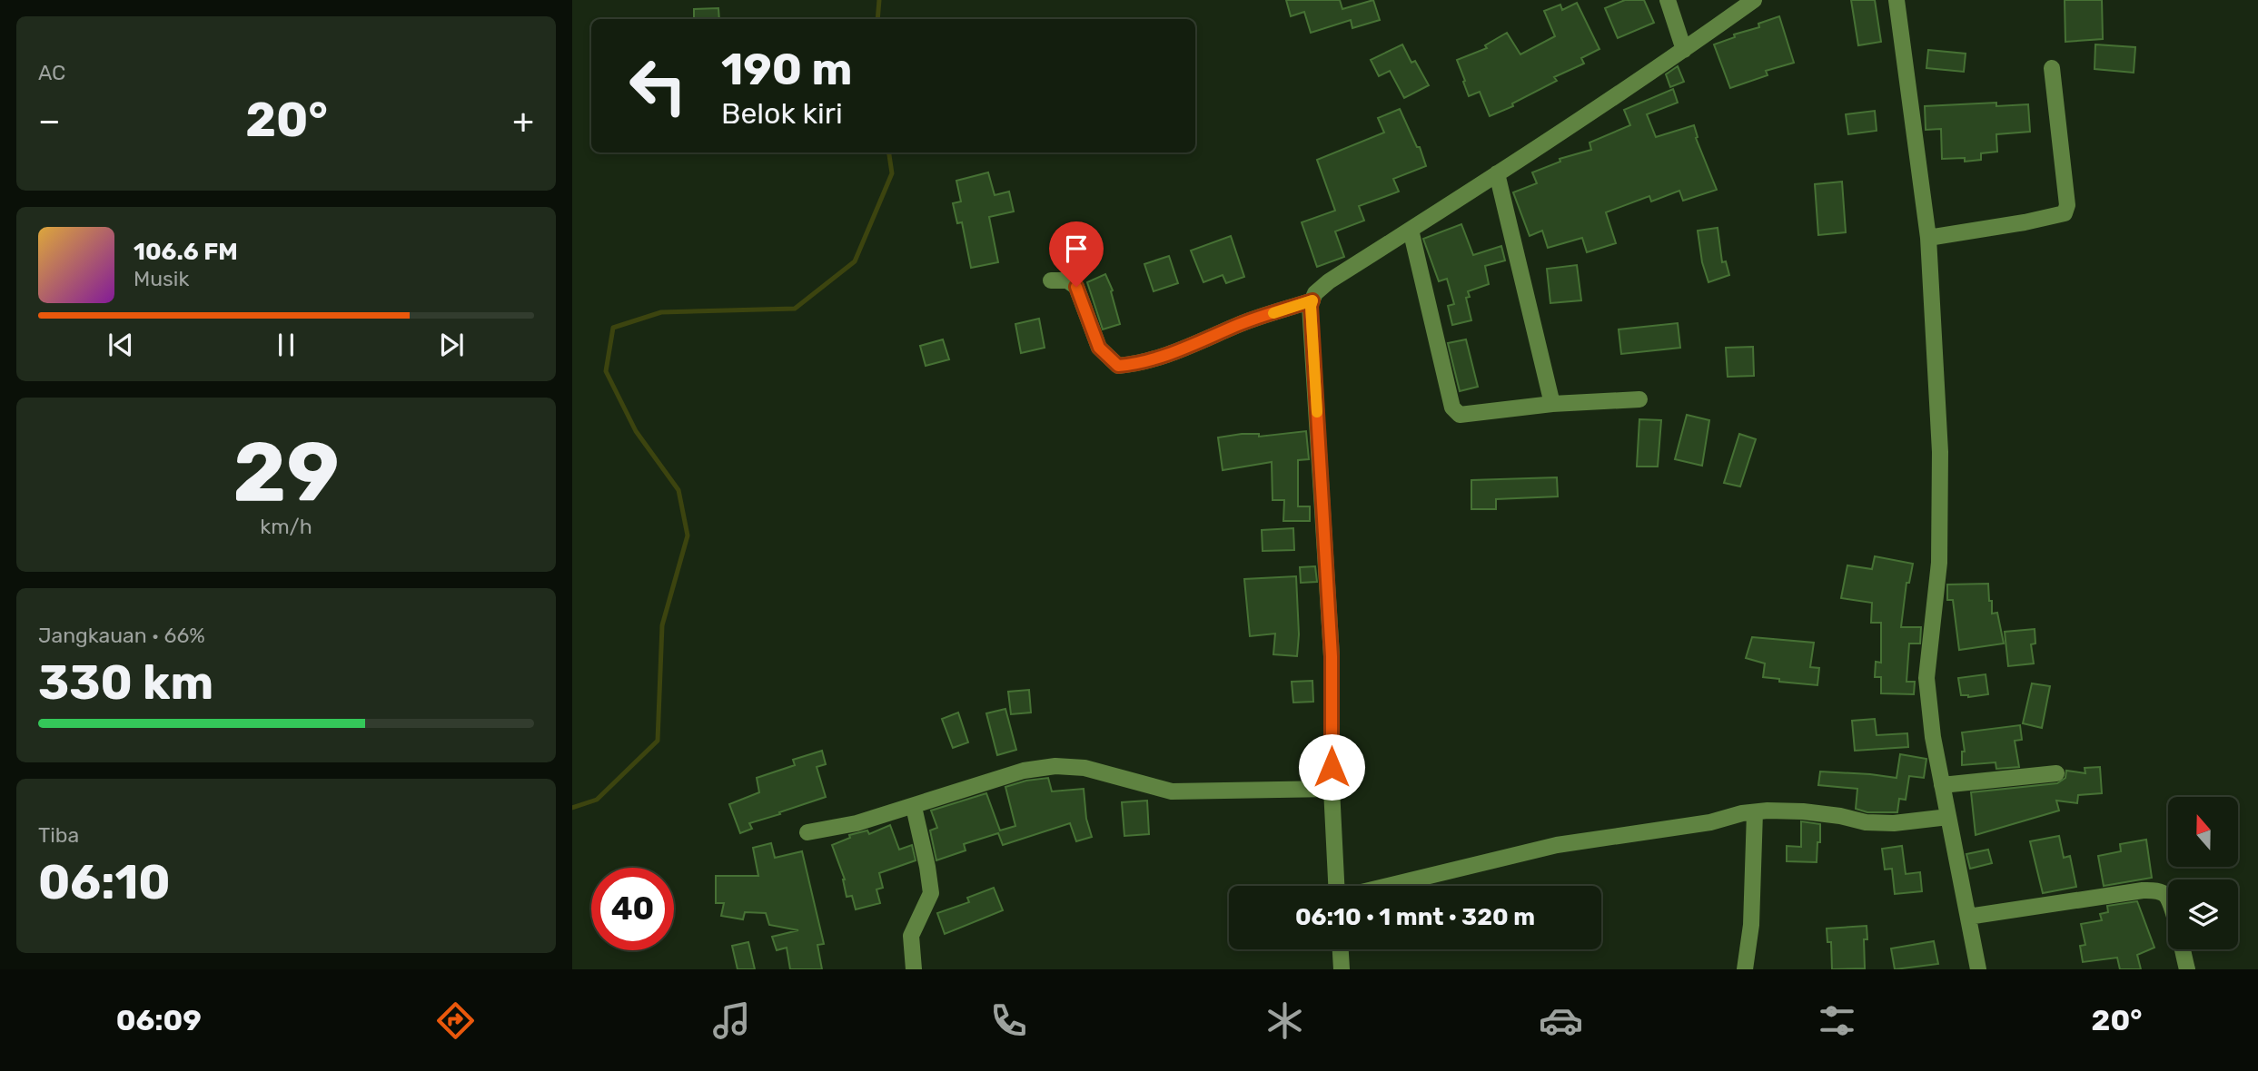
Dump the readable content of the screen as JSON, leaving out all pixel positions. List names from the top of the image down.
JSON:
{
  "north": "top",
  "page": {
    "tile": [
      "AC",
      ["29", "km/h"],
      ["Jangkauan · 66%", "330 km"],
      ["Tiba", "06:10"]
    ],
    "turn": ["190 m", "Belok kiri"],
    "heat": ["−", "20°", "+"],
    "song": ["106.6 FM", "Musik"],
    "limit": "40",
    "trip": "06:10 · 1 mnt · 320 m",
    "tabs": ["06:09", "20°"]
  }
}
